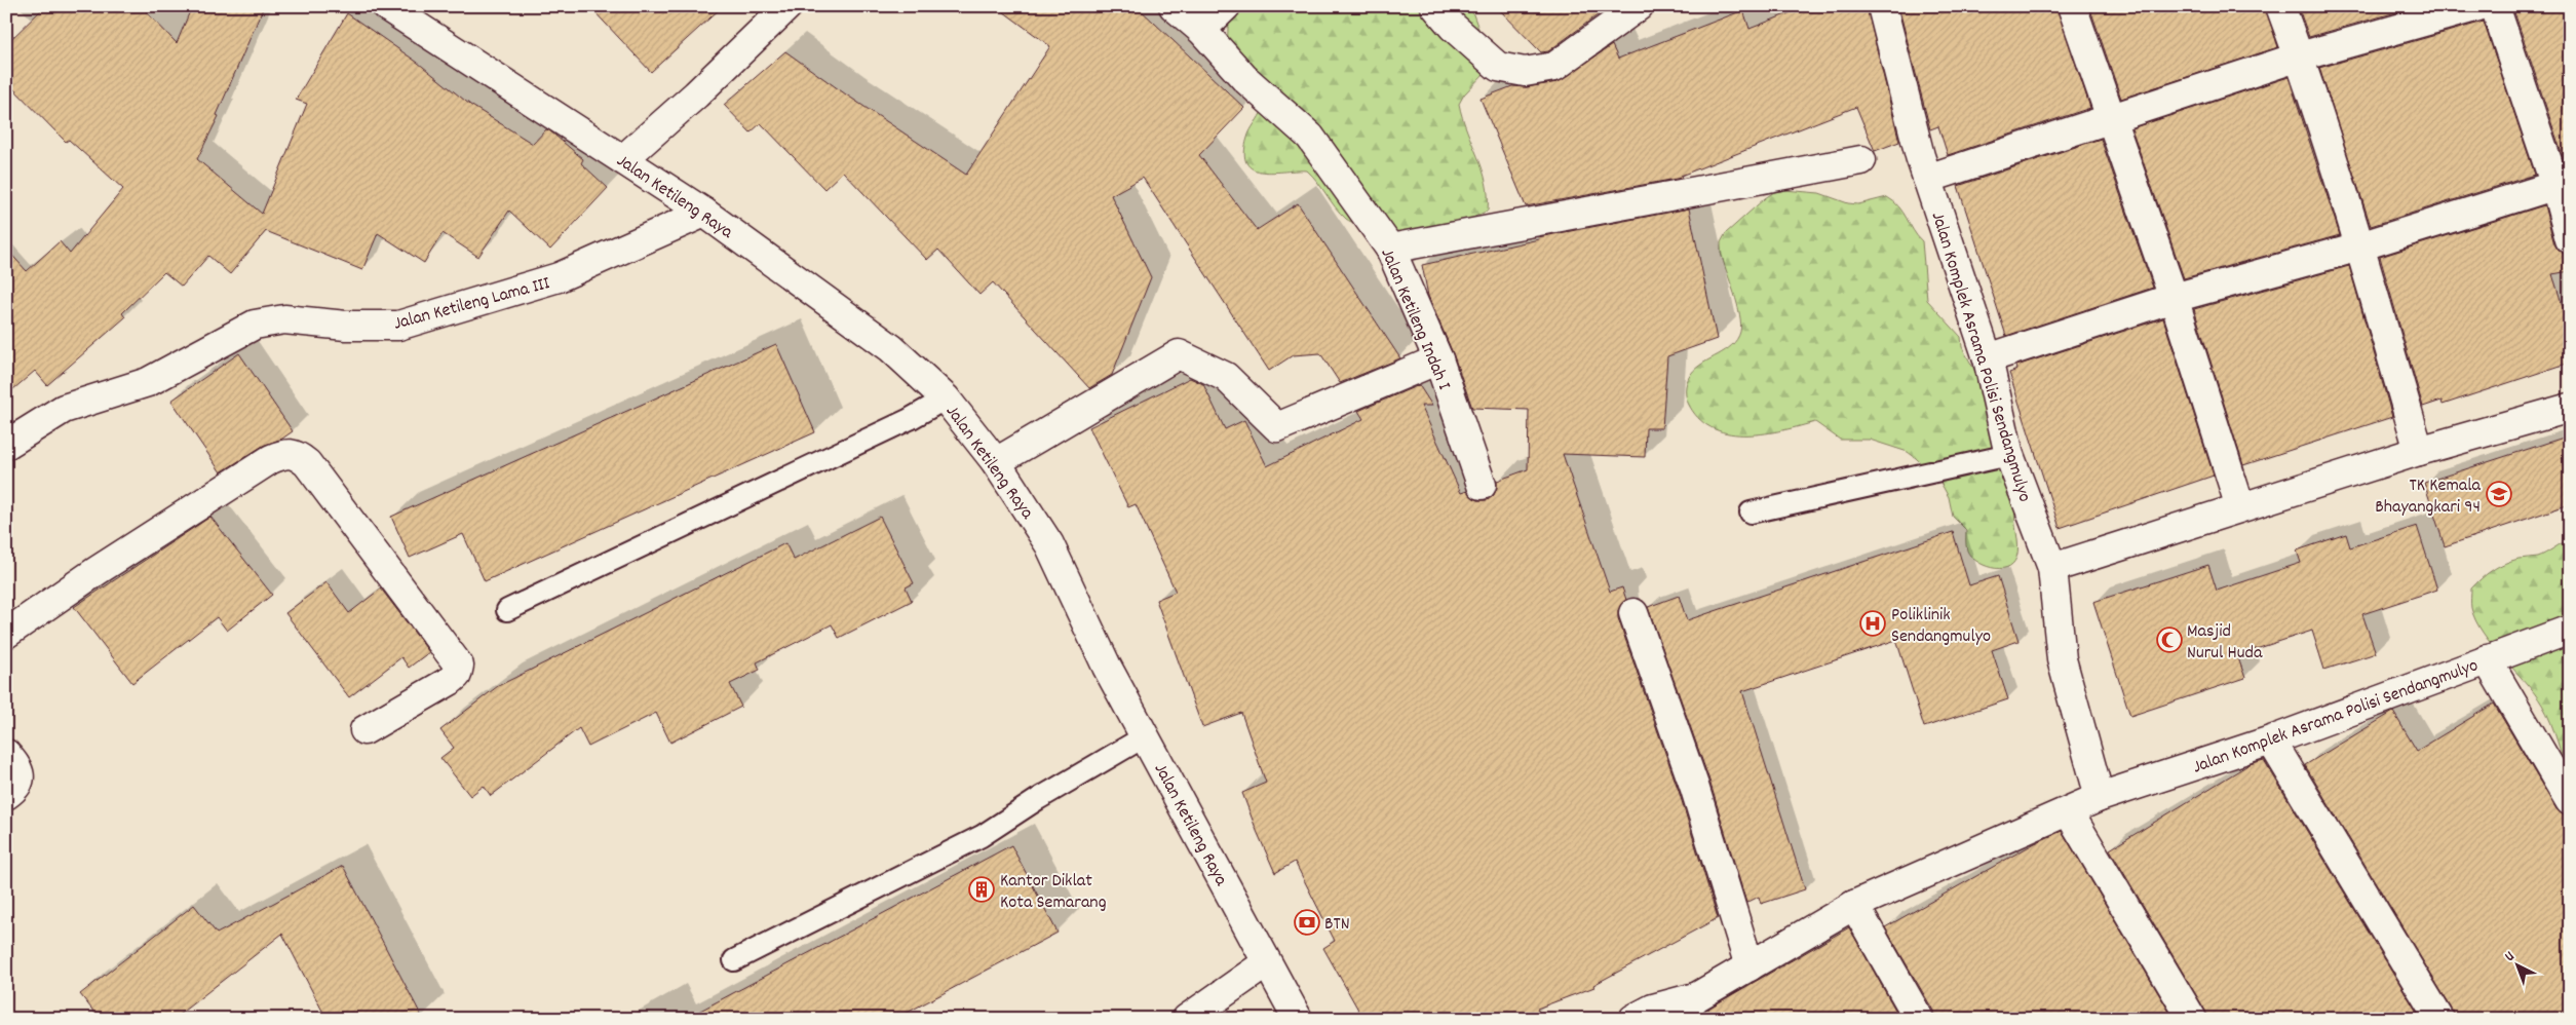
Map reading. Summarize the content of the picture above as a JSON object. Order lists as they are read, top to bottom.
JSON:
{
  "streets": {
    "street": [
      "Jalan Ketileng Raya",
      "Jalan Ketileng Lama III",
      "Jalan Ketileng Indah I",
      "Jalan Komplek Asrama Polisi Sendangmulyo"
    ]
  },
  "crossings": [
    ["Jalan Ketileng Raya", "Jalan Ketileng Lama III"]
  ],
  "places": {
    "school or university": ["TK Kemala Bhayangkari 94"],
    "hospital": ["Poliklinik Sendangmulyo"],
    "mosque": ["Masjid Nurul Huda"],
    "building": ["Kantor Diklat Kota Semarang"],
    "bank": ["BTN"]
  },
  "north": "top left"
}
